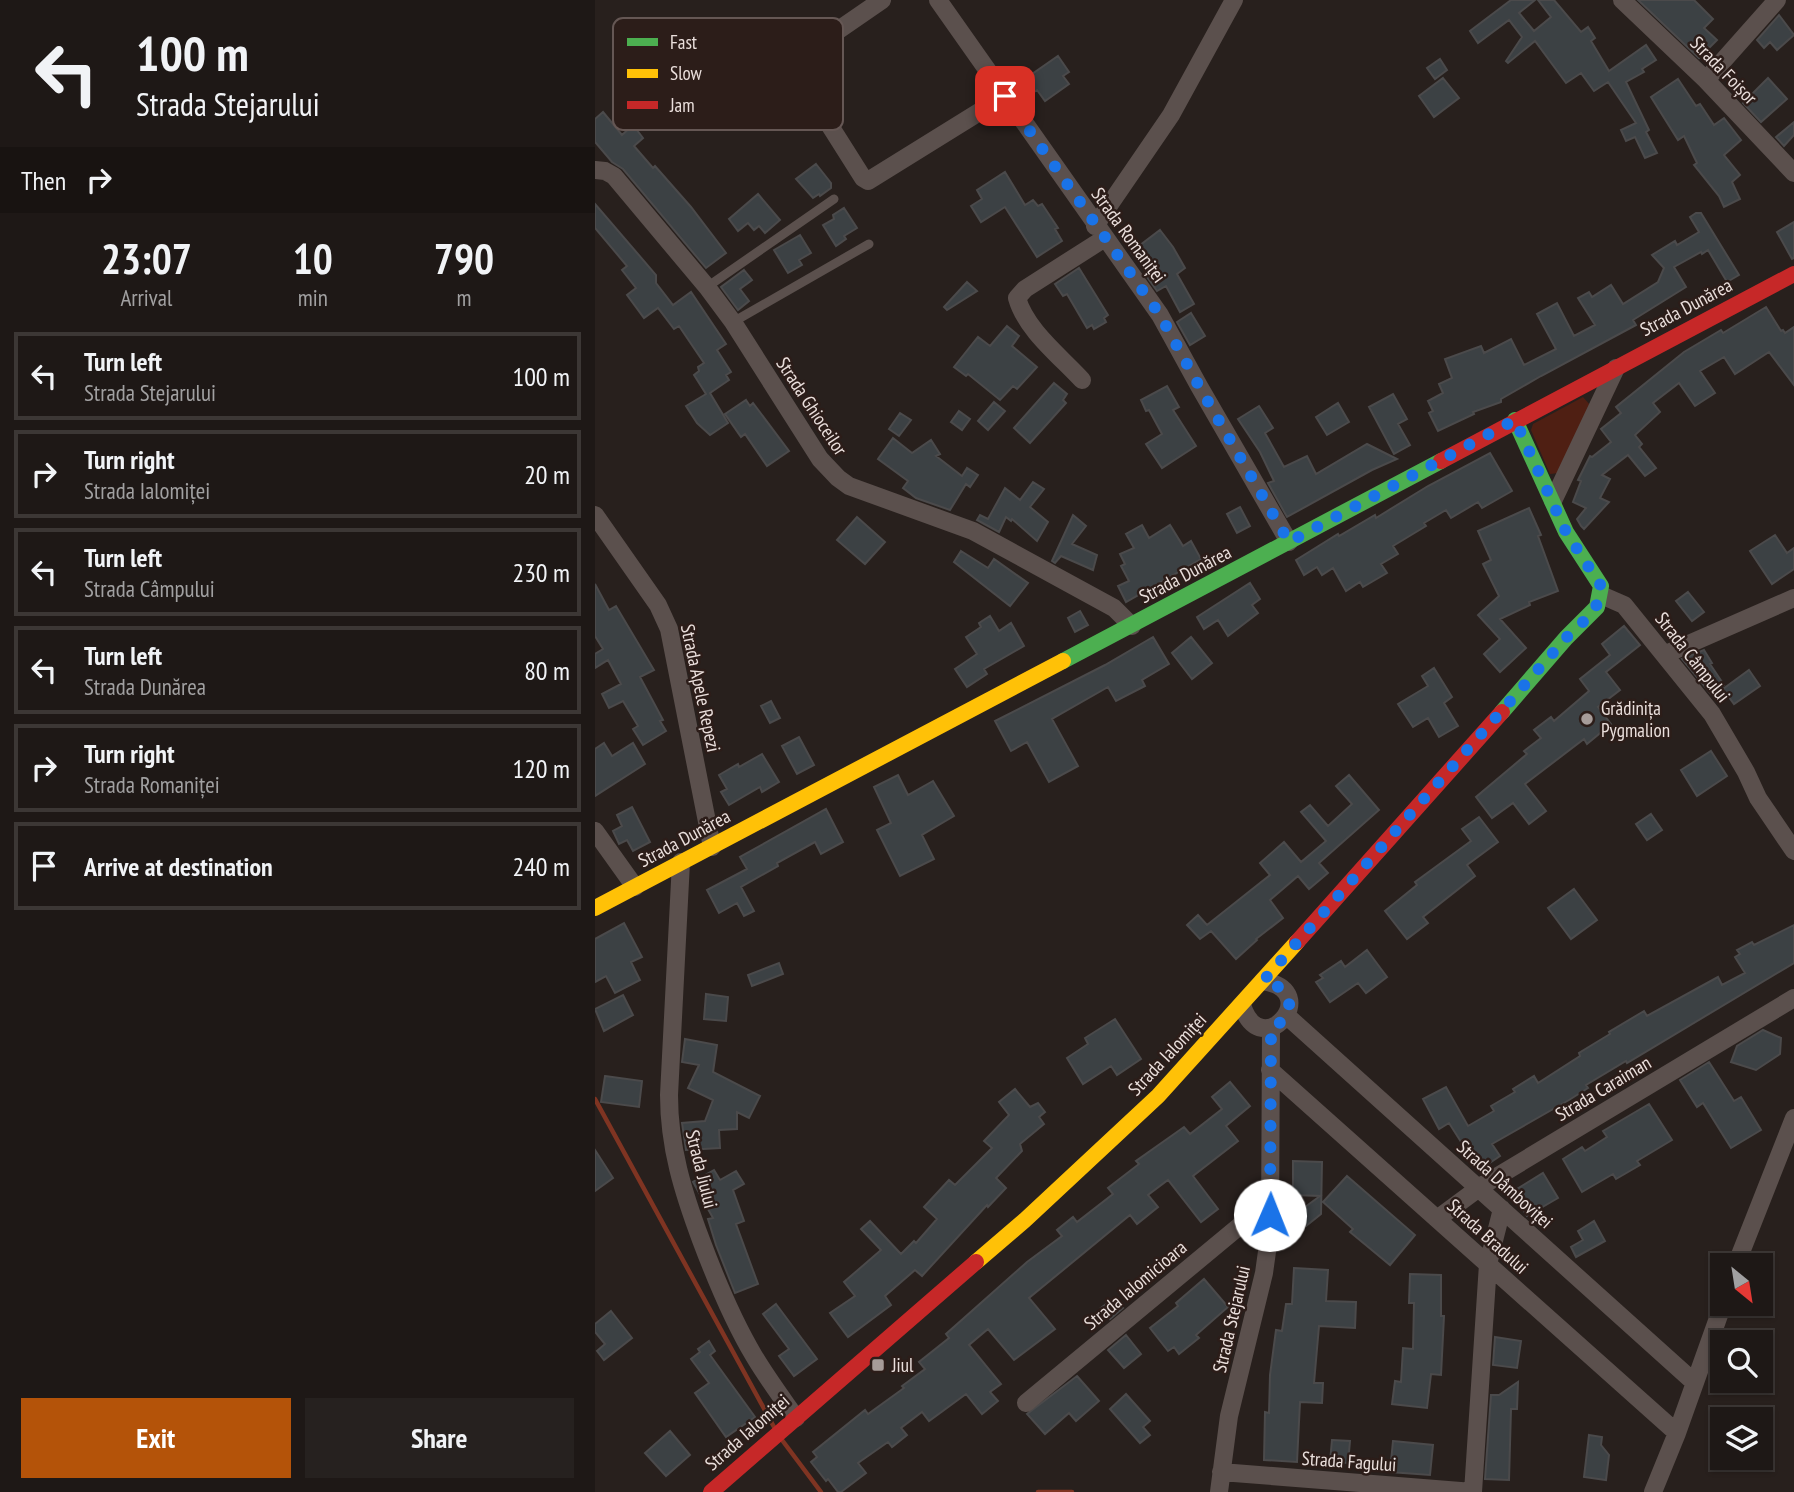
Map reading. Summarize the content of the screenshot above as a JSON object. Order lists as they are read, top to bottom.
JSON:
{
  "streets": {
    "street": [
      "Strada Foișor",
      "Strada Romaniței",
      "Strada Dunărea",
      "Strada Ghioceilor",
      "Strada Câmpului",
      "Strada Apele Repezi",
      "Strada Ialomiței",
      "Strada Caraiman",
      "Strada Jiului",
      "Strada Dâmboviței",
      "Strada Bradului",
      "Strada Ialomicioara",
      "Strada Stejarului",
      "Strada Fagului"
    ]
  },
  "crossings": [
    ["Strada Romaniței", "Strada Dunărea"],
    ["Strada Dunărea", "Strada Ghioceilor"],
    ["Strada Dunărea", "Strada Apele Repezi"],
    ["Strada Dunărea", "Strada Jiului"],
    ["Strada Câmpului", "Strada Ialomiței"],
    ["Strada Ialomiței", "Strada Jiului"],
    ["Strada Ialomiței", "Strada Dâmboviței"],
    ["Strada Ialomiței", "Strada Stejarului"],
    ["Strada Caraiman", "Strada Dâmboviței"],
    ["Strada Caraiman", "Strada Bradului"],
    ["Strada Dâmboviței", "Strada Stejarului"],
    ["Strada Bradului", "Strada Stejarului"],
    ["Strada Ialomicioara", "Strada Stejarului"],
    ["Strada Stejarului", "Strada Fagului"]
  ],
  "places": {
    "other": ["Grădinița Pygmalion"],
    "transit": ["Jiul"]
  },
  "legend": ["Fast", "Slow", "Jam"],
  "north": "bottom right",
  "page": {
    "turn": ["100 m", "Strada Stejarului"],
    "then": "Then",
    "eta": [
      "23:07",
      "Arrival",
      "10",
      "min",
      "790",
      "m"
    ],
    "list": [
      {
        "name": "Turn left",
        "note": "Strada Stejarului",
        "value": "100 m"
      },
      {
        "name": "Turn right",
        "note": "Strada Ialomiței",
        "value": "20 m"
      },
      {
        "name": "Turn left",
        "note": "Strada Câmpului",
        "value": "230 m"
      },
      {
        "name": "Turn left",
        "note": "Strada Dunărea",
        "value": "80 m"
      },
      {
        "name": "Turn right",
        "note": "Strada Romaniței",
        "value": "120 m"
      },
      {
        "name": "Arrive at destination",
        "value": "240 m"
      }
    ],
    "buttons": ["Exit", "Share"]
  }
}
